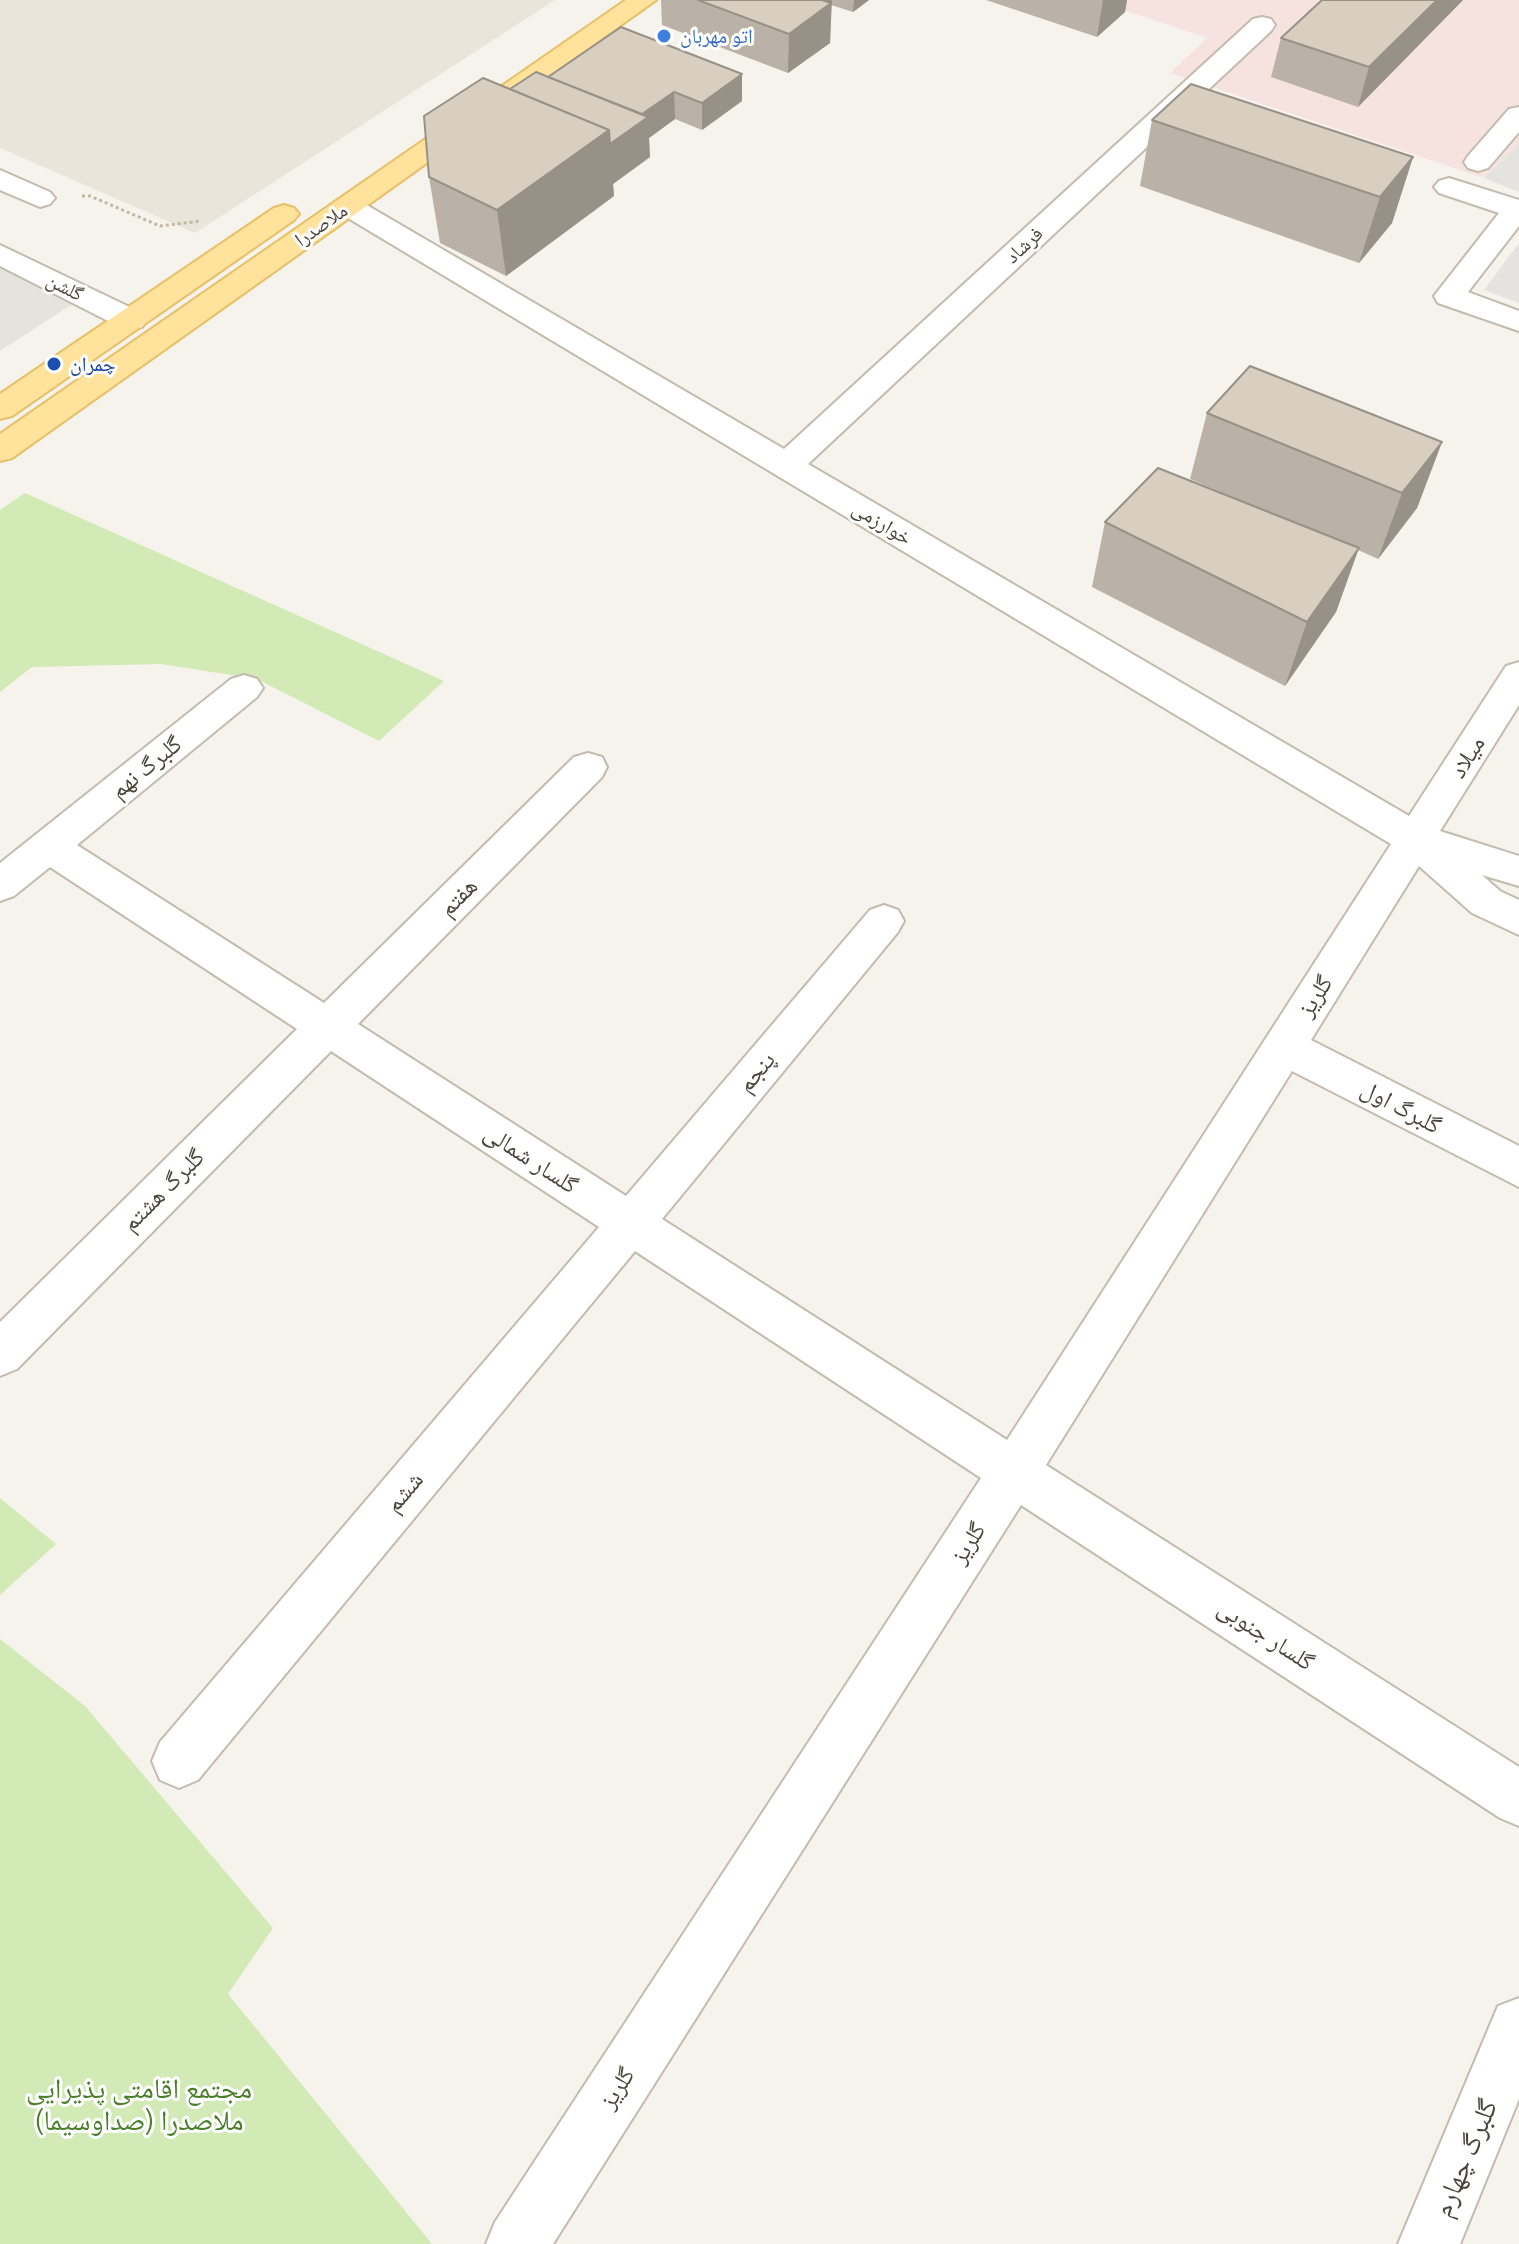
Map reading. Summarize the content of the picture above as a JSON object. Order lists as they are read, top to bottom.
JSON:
{
  "streets": {
    "main road": ["ملاصدرا"],
    "street": [
      "فرشاد",
      "گلشن",
      "خوارزمی",
      "میلاد",
      "گلبرگ نهم",
      "هفتم",
      "گلریز",
      "پنجم",
      "گلبرگ اول",
      "گلسار شمالی",
      "گلبرگ هشتم",
      "ششم",
      "گلسار جنوبی",
      "گلبرگ چهارم"
    ]
  },
  "crossings": [
    ["ملاصدرا", "گلشن"],
    ["ملاصدرا", "خوارزمی"],
    ["فرشاد", "خوارزمی"],
    ["خوارزمی", "میلاد"],
    ["خوارزمی", "گلریز"],
    ["میلاد", "گلریز"],
    ["گلبرگ نهم", "گلسار شمالی"],
    ["هفتم", "گلسار شمالی"],
    ["هفتم", "گلبرگ هشتم"],
    ["گلریز", "گلبرگ اول"],
    ["گلریز", "گلسار شمالی"],
    ["گلریز", "گلسار جنوبی"],
    ["پنجم", "گلسار شمالی"],
    ["پنجم", "ششم"],
    ["گلسار شمالی", "گلبرگ هشتم"],
    ["گلسار شمالی", "ششم"],
    ["گلسار شمالی", "گلسار جنوبی"]
  ],
  "parks": ["مجتمع اقامتی پذیرایی ملاصدرا (صداوسیما)"],
  "places": ["اتو مهربان", "چمران"]
}
